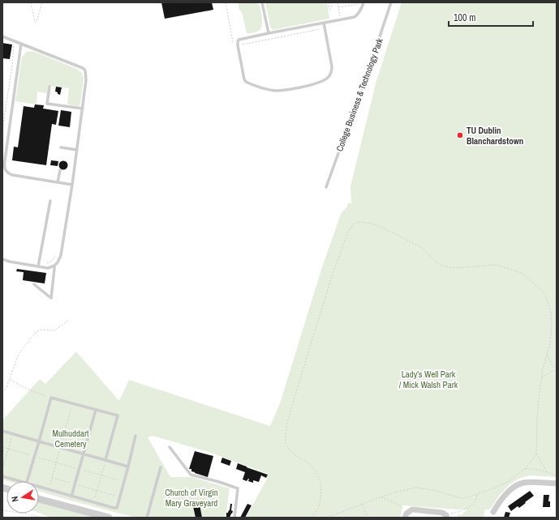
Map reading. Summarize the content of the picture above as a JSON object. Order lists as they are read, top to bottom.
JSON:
{
  "streets": {
    "lane": ["College Business & Technology Park"]
  },
  "parks": ["Lady's Well Park / Mick Walsh Park", "Mulhuddart Cemetery", "Church of Virgin Mary Graveyard"],
  "places": ["TU Dublin Blanchardstown"],
  "scale_bar": "100 m",
  "north": "left"
}
